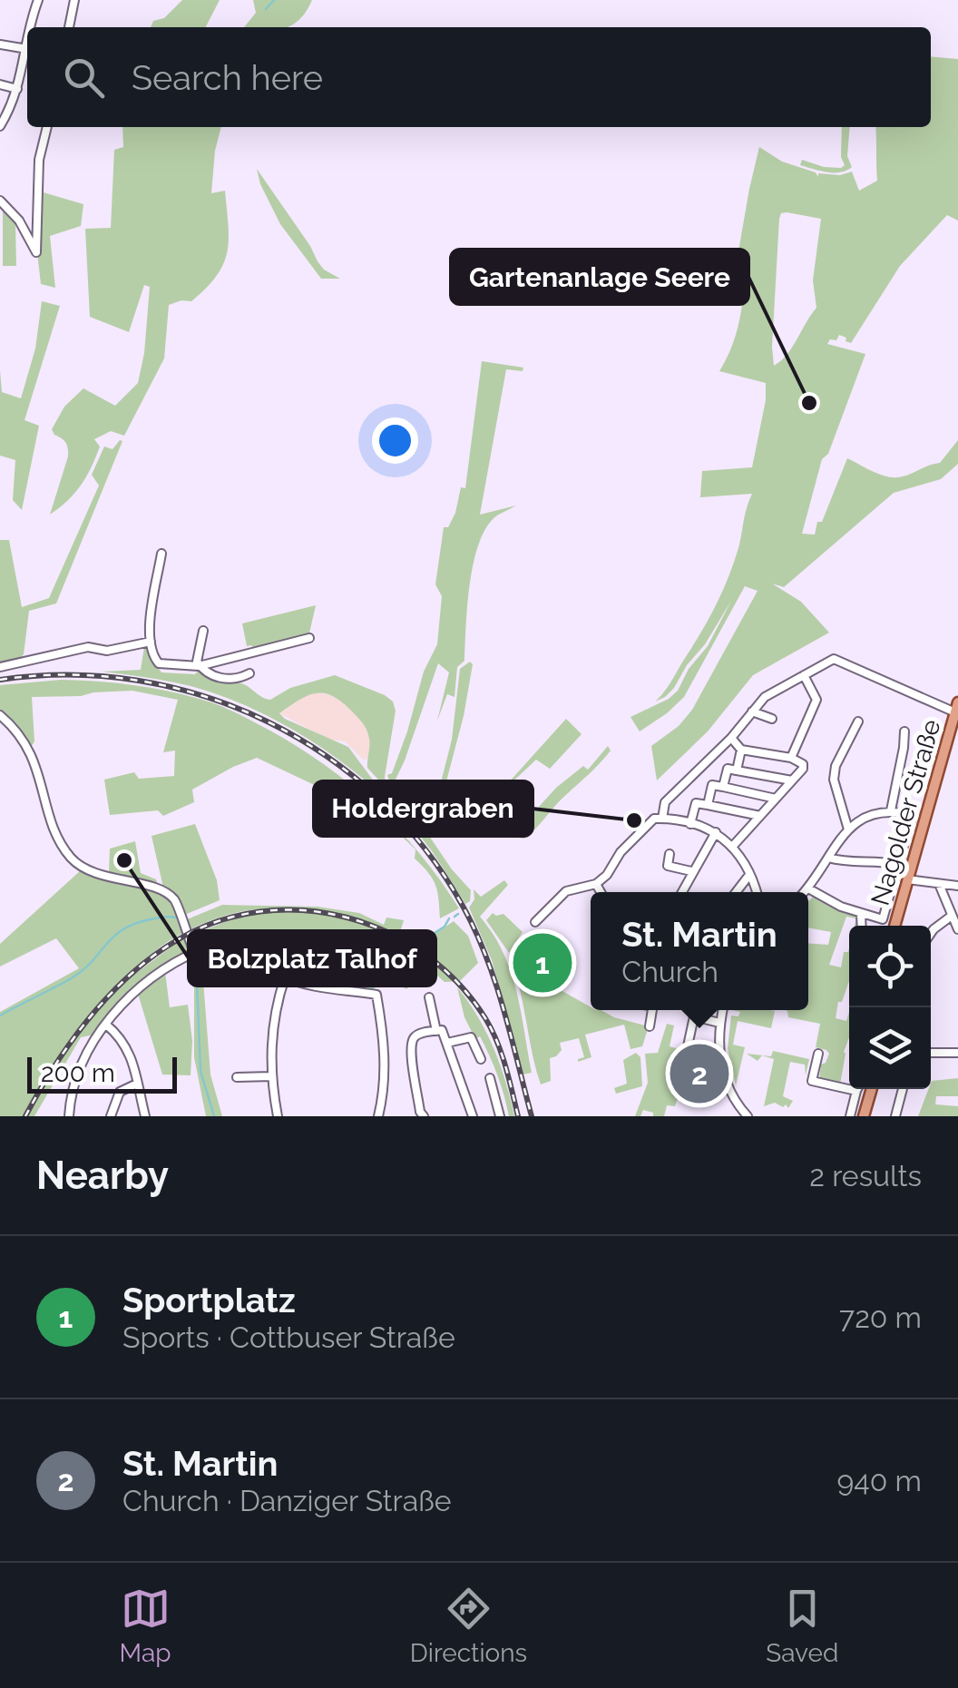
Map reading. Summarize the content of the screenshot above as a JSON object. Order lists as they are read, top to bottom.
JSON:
{
  "streets": {
    "main road": ["Nagolder Straße"]
  },
  "places": ["Gartenanlage Seere", "Holdergraben", "Bolzplatz Talhof"],
  "scale_bar": "200 m",
  "page": {
    "search": "Search here",
    "popup": ["St. Martin", "Church"],
    "pins": ["1", "2"],
    "scale": "200 m",
    "heading": ["Nearby", "2 results"],
    "list": [
      {
        "mark": "1",
        "name": "Sportplatz",
        "note": "Sports · Cottbuser Straße",
        "value": "720 m"
      },
      {
        "mark": "2",
        "name": "St. Martin",
        "note": "Church · Danziger Straße",
        "value": "940 m"
      }
    ],
    "nav": ["Map", "Directions", "Saved"]
  }
}
